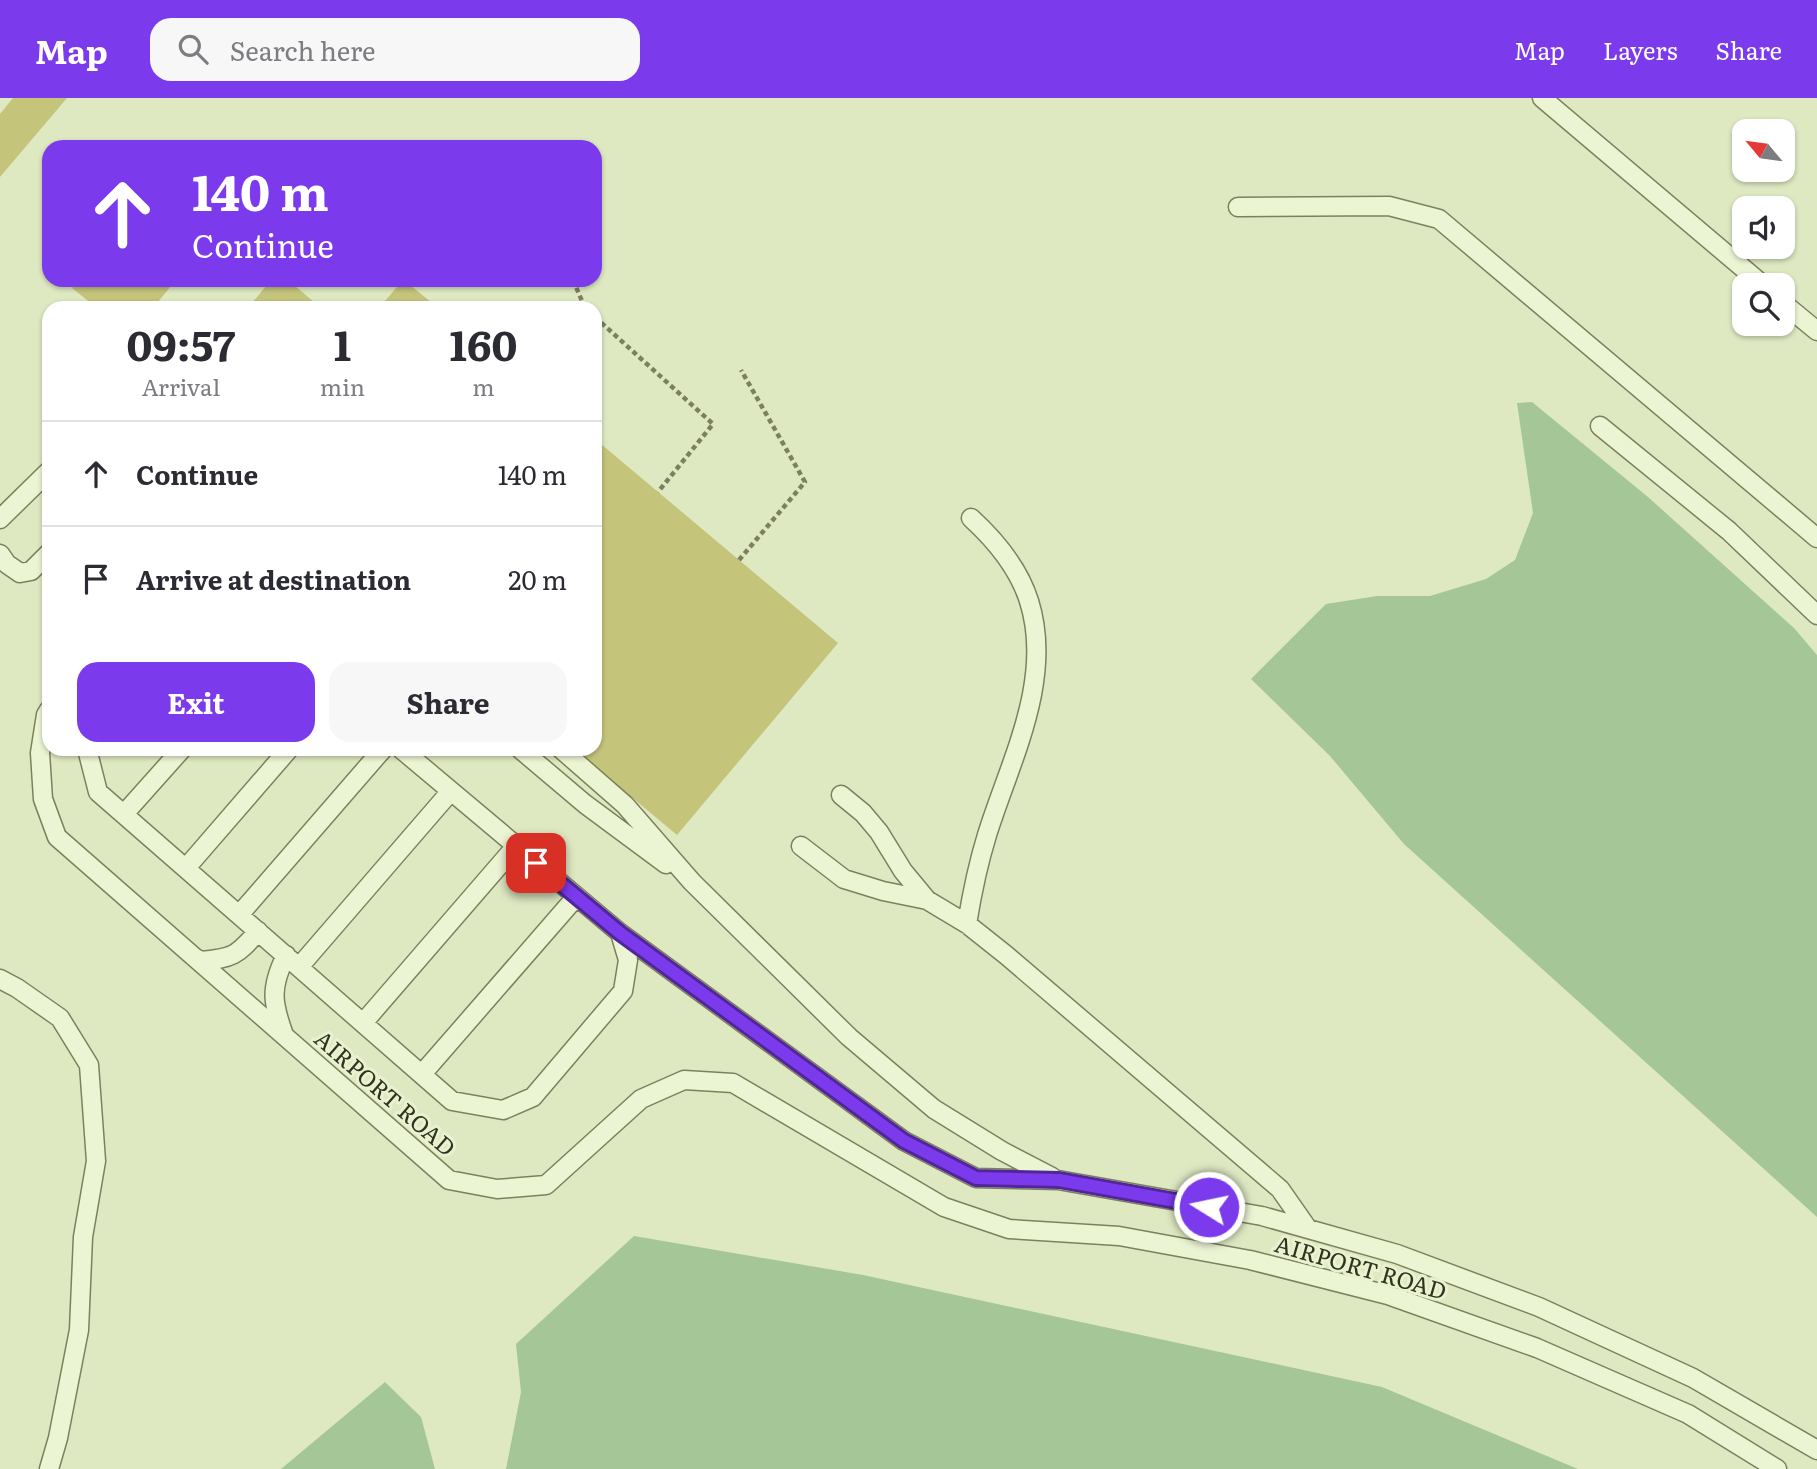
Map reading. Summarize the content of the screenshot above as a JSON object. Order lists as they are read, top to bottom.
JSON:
{
  "streets": {
    "lane": ["AIRPORT ROAD"]
  },
  "north": "top left",
  "page": {
    "header": "Map",
    "search": "Search here",
    "nav": ["Map", "Layers", "Share"],
    "turn": ["140 m", "Continue"],
    "eta": [
      "09:57",
      "Arrival",
      "1",
      "min",
      "160",
      "m"
    ],
    "list": [
      {
        "name": "Continue",
        "value": "140 m"
      },
      {
        "name": "Arrive at destination",
        "value": "20 m"
      }
    ],
    "buttons": ["Exit", "Share"]
  }
}
